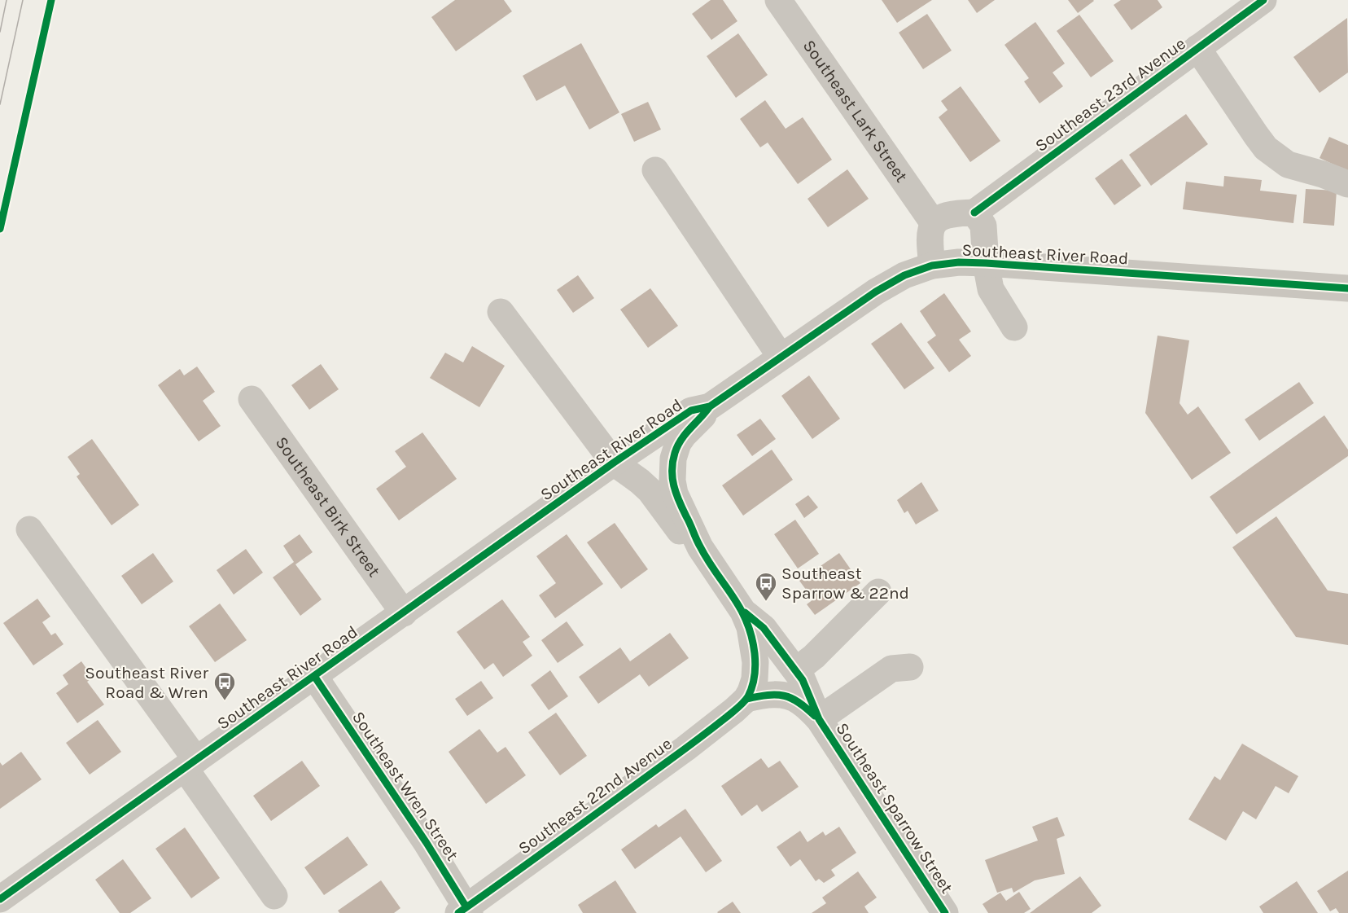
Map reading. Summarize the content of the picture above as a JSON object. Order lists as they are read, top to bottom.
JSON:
{
  "streets": {
    "street": [
      "Southeast 23rd Avenue",
      "Southeast Lark Street",
      "Southeast River Road",
      "Southeast Birk Street",
      "Southeast Wren Street",
      "Southeast 22nd Avenue",
      "Southeast Sparrow Street"
    ]
  },
  "crossings": [
    ["Southeast River Road", "Southeast Birk Street"],
    ["Southeast River Road", "Southeast Wren Street"],
    ["Southeast River Road", "Southeast Sparrow Street"],
    ["Southeast Wren Street", "Southeast 22nd Avenue"],
    ["Southeast 22nd Avenue", "Southeast Sparrow Street"]
  ],
  "places": {
    "bus stop": ["Southeast Sparrow & 22nd", "Southeast River Road & Wren"]
  }
}
